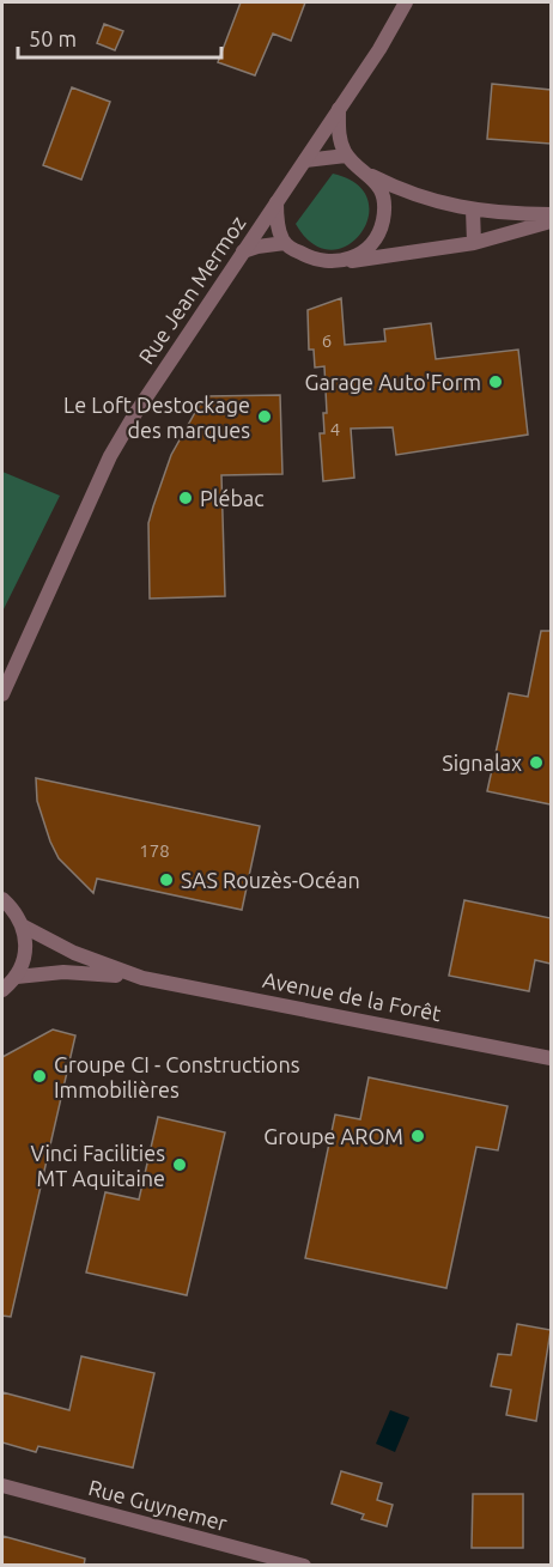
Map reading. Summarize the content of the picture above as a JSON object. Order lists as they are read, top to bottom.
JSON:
{
  "streets": {
    "street": ["Rue Jean Mermoz", "Avenue de la Forêt", "Rue Guynemer"]
  },
  "places": [
    "Garage Auto'Form",
    "Le Loft Destockage des marques",
    "Plébac",
    "Signalax",
    "SAS Rouzès-Océan",
    "Groupe CI - Constructions Immobilières",
    "Groupe AROM",
    "Vinci Facilities MT Aquitaine"
  ],
  "house_numbers": ["6", "4", "178"],
  "scale_bar": "50 m"
}
